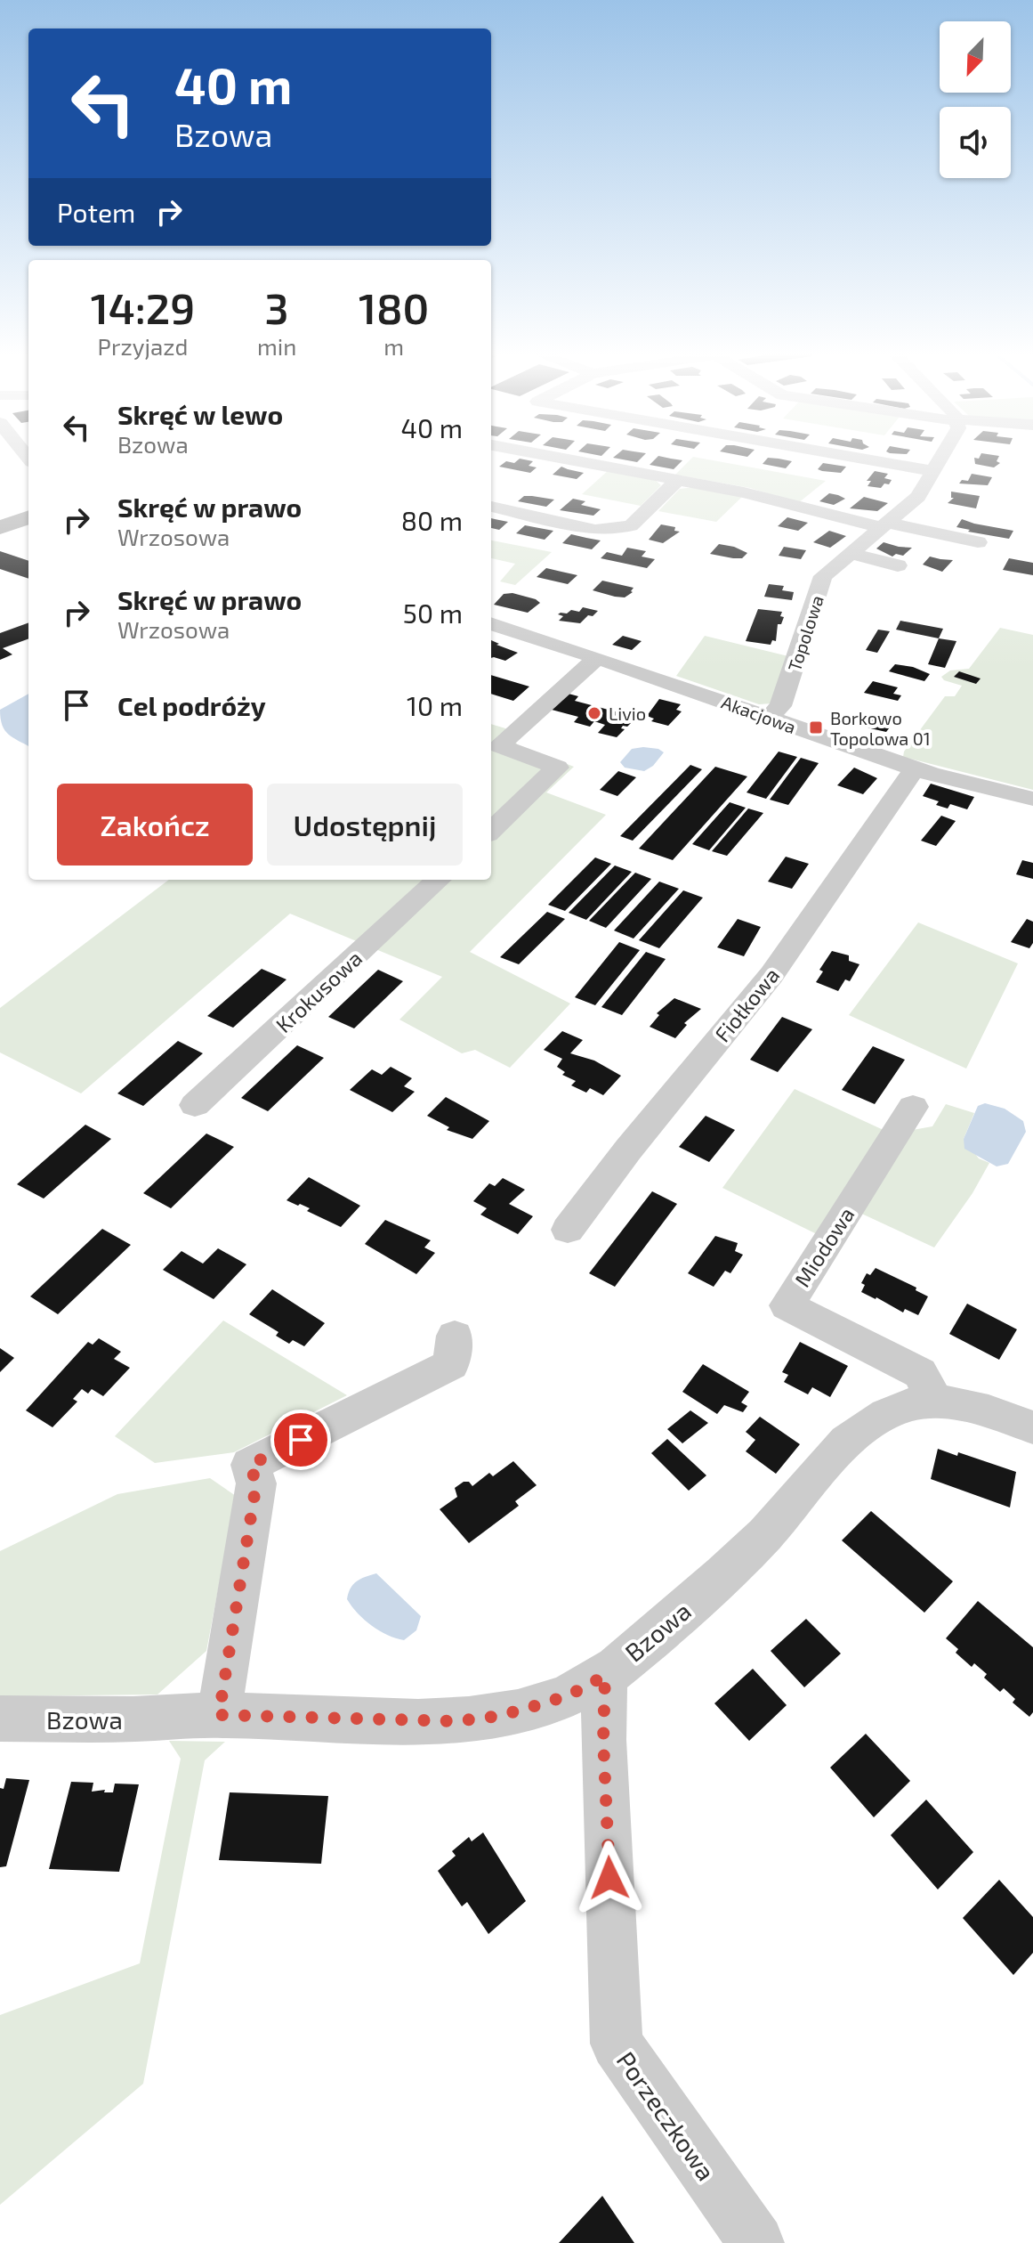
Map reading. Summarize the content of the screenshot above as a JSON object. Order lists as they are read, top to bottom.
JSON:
{
  "streets": {
    "street": [
      "Topolowa",
      "Akacjowa",
      "Krokusowa",
      "Fiołkowa",
      "Miodowa",
      "Bzowa",
      "Porzeczkowa"
    ]
  },
  "crossings": [
    ["Topolowa", "Akacjowa"],
    ["Akacjowa", "Fiołkowa"],
    ["Miodowa", "Bzowa"],
    ["Bzowa", "Porzeczkowa"]
  ],
  "places": {
    "other": ["Livio"],
    "transit": ["Borkowo Topolowa 01"]
  },
  "north": "bottom left",
  "page": {
    "turn": ["40 m", "Bzowa"],
    "then": "Potem",
    "eta": [
      "14:29",
      "Przyjazd",
      "3",
      "min",
      "180",
      "m"
    ],
    "list": [
      {
        "name": "Skręć w lewo",
        "note": "Bzowa",
        "value": "40 m"
      },
      {
        "name": "Skręć w prawo",
        "note": "Wrzosowa",
        "value": "80 m"
      },
      {
        "name": "Skręć w prawo",
        "note": "Wrzosowa",
        "value": "50 m"
      },
      {
        "name": "Cel podróży",
        "value": "10 m"
      }
    ],
    "buttons": ["Zakończ", "Udostępnij"]
  }
}
